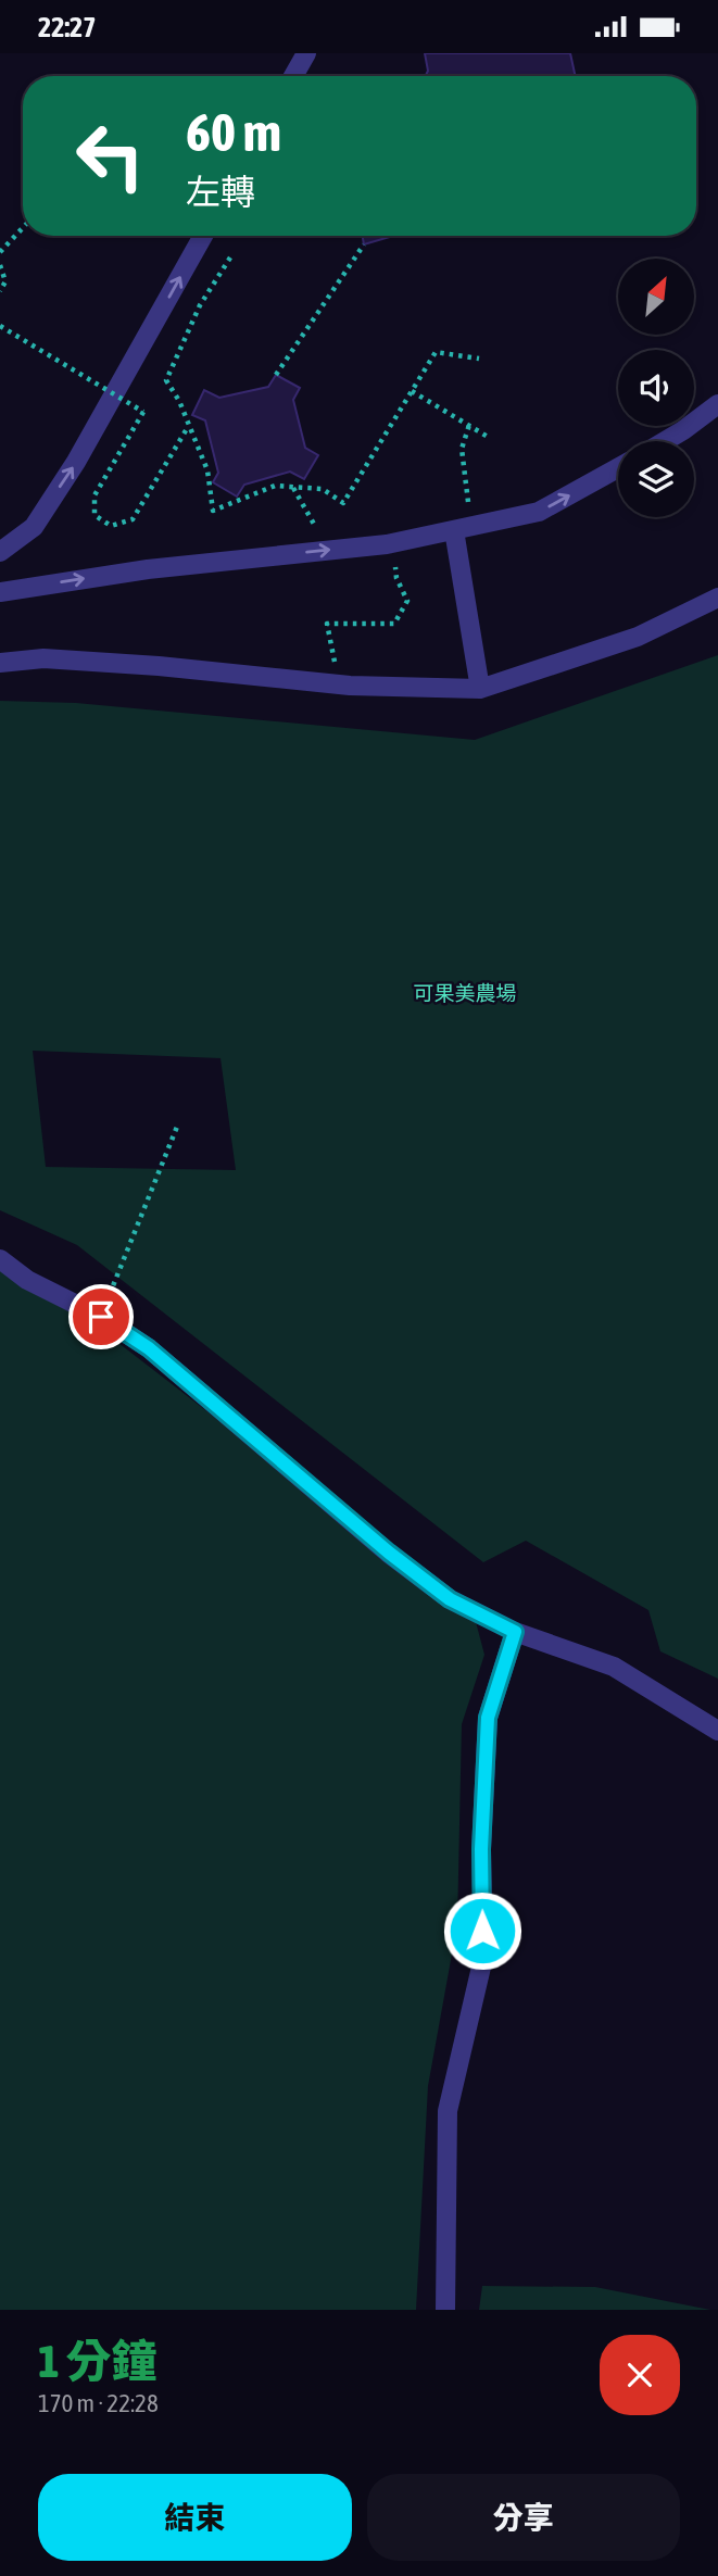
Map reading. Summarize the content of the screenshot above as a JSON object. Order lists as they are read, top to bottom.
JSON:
{
  "parks": ["可果美農場"],
  "north": "top right",
  "page": {
    "status": "22:27",
    "turn": ["60 m", "左轉"],
    "heading": ["1 分鐘", "170 m · 22:28"],
    "buttons": ["結束", "分享"]
  }
}
